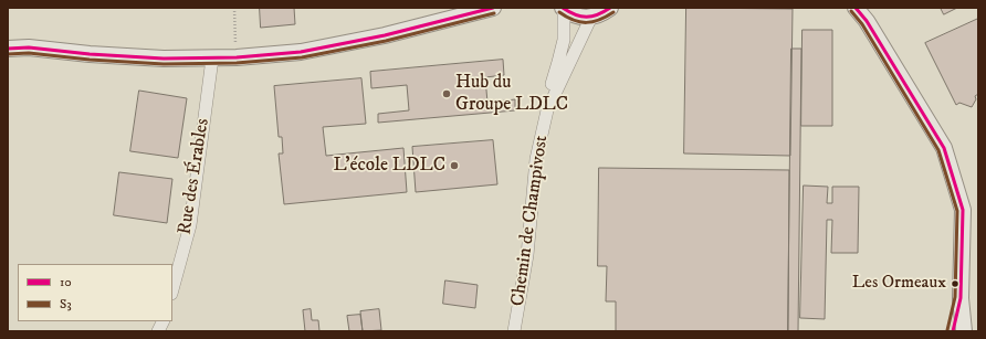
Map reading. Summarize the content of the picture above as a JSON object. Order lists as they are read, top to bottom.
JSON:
{
  "streets": {
    "street": ["Rue des Érables", "Chemin de Champivost"]
  },
  "places": ["Hub du Groupe LDLC", "L'école LDLC", "Les Ormeaux"],
  "lines": ["transit line 10", "transit line S3"],
  "legend": ["10", "S3"]
}
